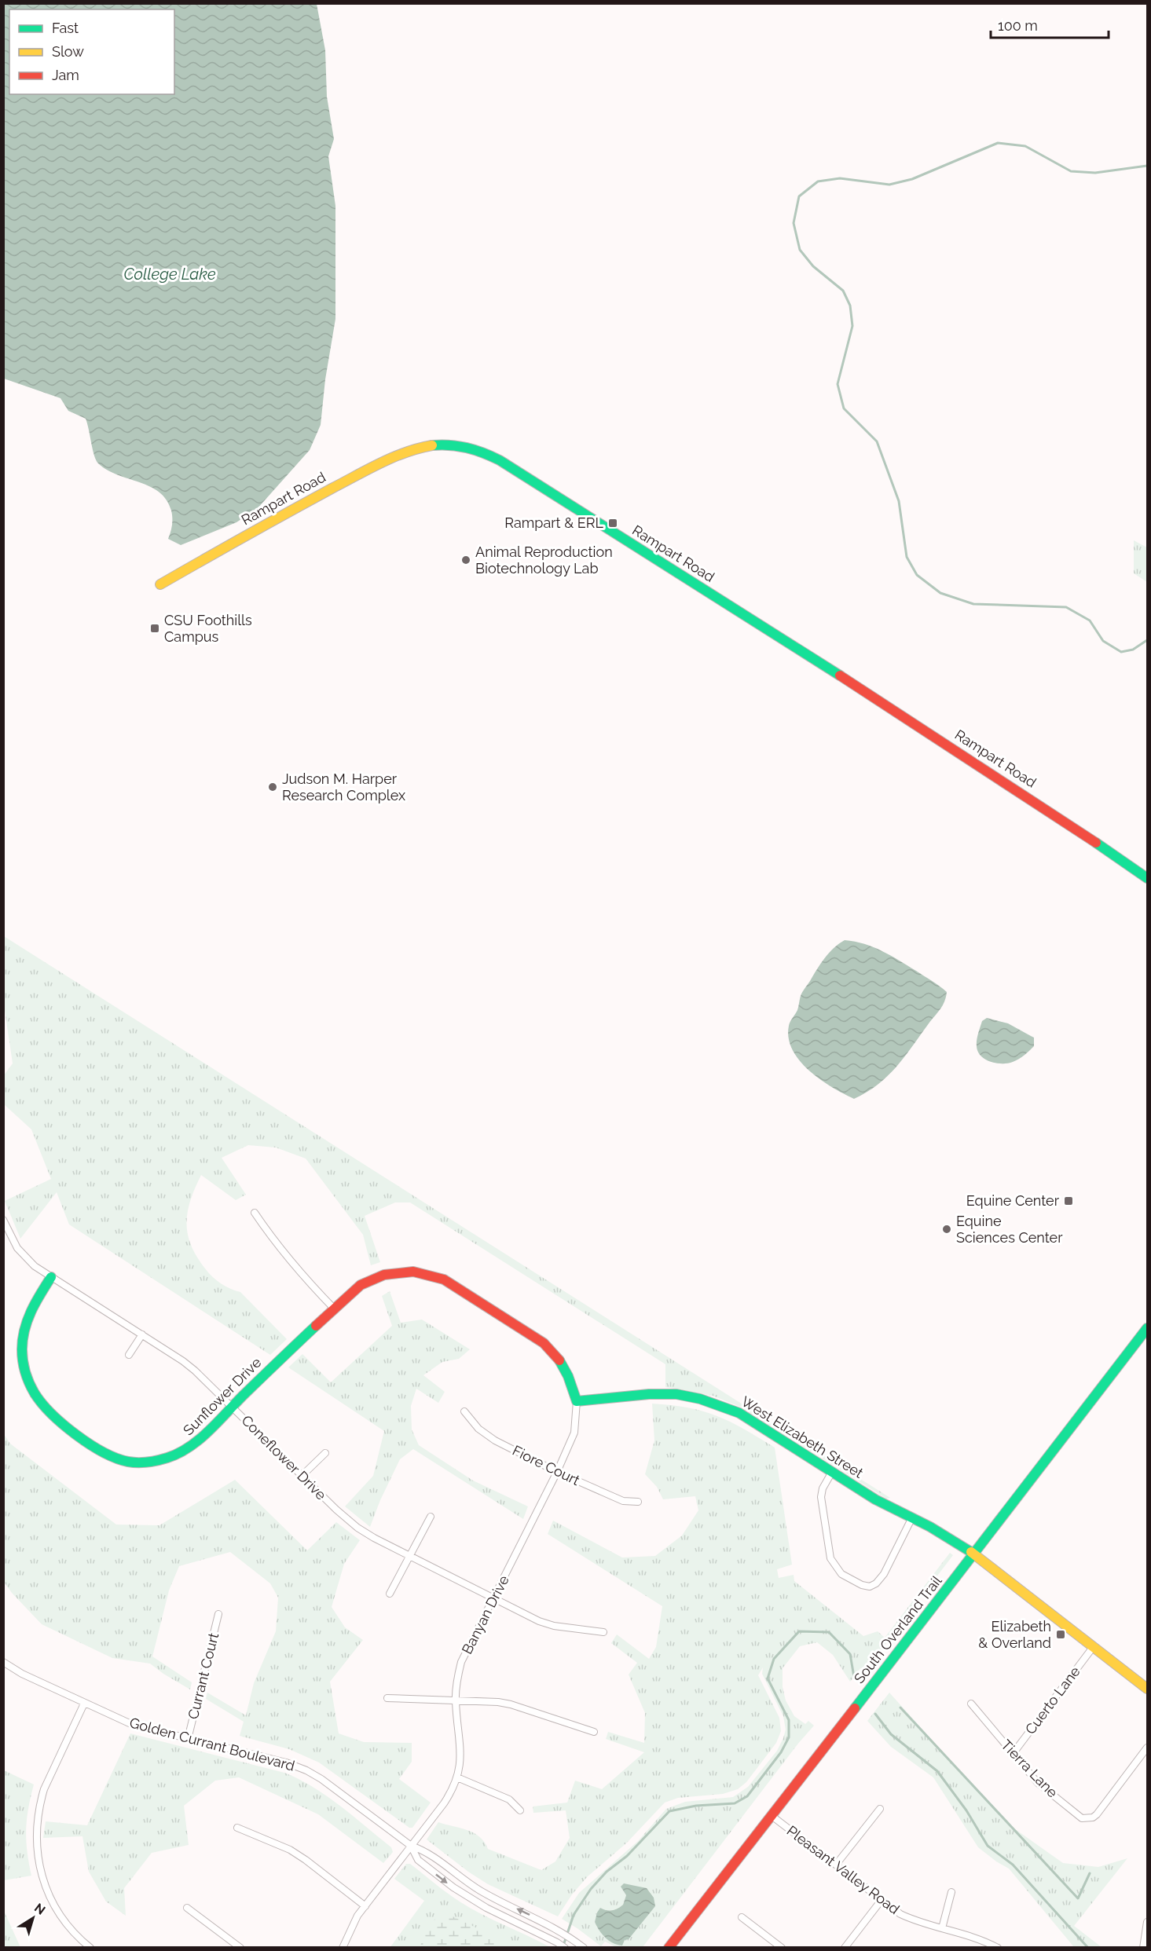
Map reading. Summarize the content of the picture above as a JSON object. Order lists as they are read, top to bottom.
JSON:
{
  "streets": {
    "street": [
      "Rampart Road",
      "Sunflower Drive",
      "West Elizabeth Street",
      "Coneflower Drive",
      "Fiore Court",
      "Banyan Drive",
      "South Overland Trail",
      "Currant Court",
      "Cuerto Lane",
      "Golden Currant Boulevard",
      "Tierra Lane",
      "Pleasant Valley Road"
    ]
  },
  "crossings": [
    ["Sunflower Drive", "Coneflower Drive"],
    ["West Elizabeth Street", "Banyan Drive"],
    ["West Elizabeth Street", "South Overland Trail"],
    ["West Elizabeth Street", "Cuerto Lane"],
    ["Coneflower Drive", "Banyan Drive"],
    ["Fiore Court", "Banyan Drive"],
    ["Banyan Drive", "Golden Currant Boulevard"],
    ["South Overland Trail", "Pleasant Valley Road"],
    ["Currant Court", "Golden Currant Boulevard"],
    ["Cuerto Lane", "Tierra Lane"]
  ],
  "water": ["College Lake"],
  "places": {
    "transit": [
      "Rampart & ERL",
      "CSU Foothills Campus",
      "Equine Center",
      "Elizabeth & Overland"
    ],
    "other": ["Animal Reproduction Biotechnology Lab", "Judson M. Harper Research Complex", "Equine Sciences Center"]
  },
  "legend": ["Fast", "Slow", "Jam"],
  "scale_bar": "100 m",
  "north": "top right"
}
